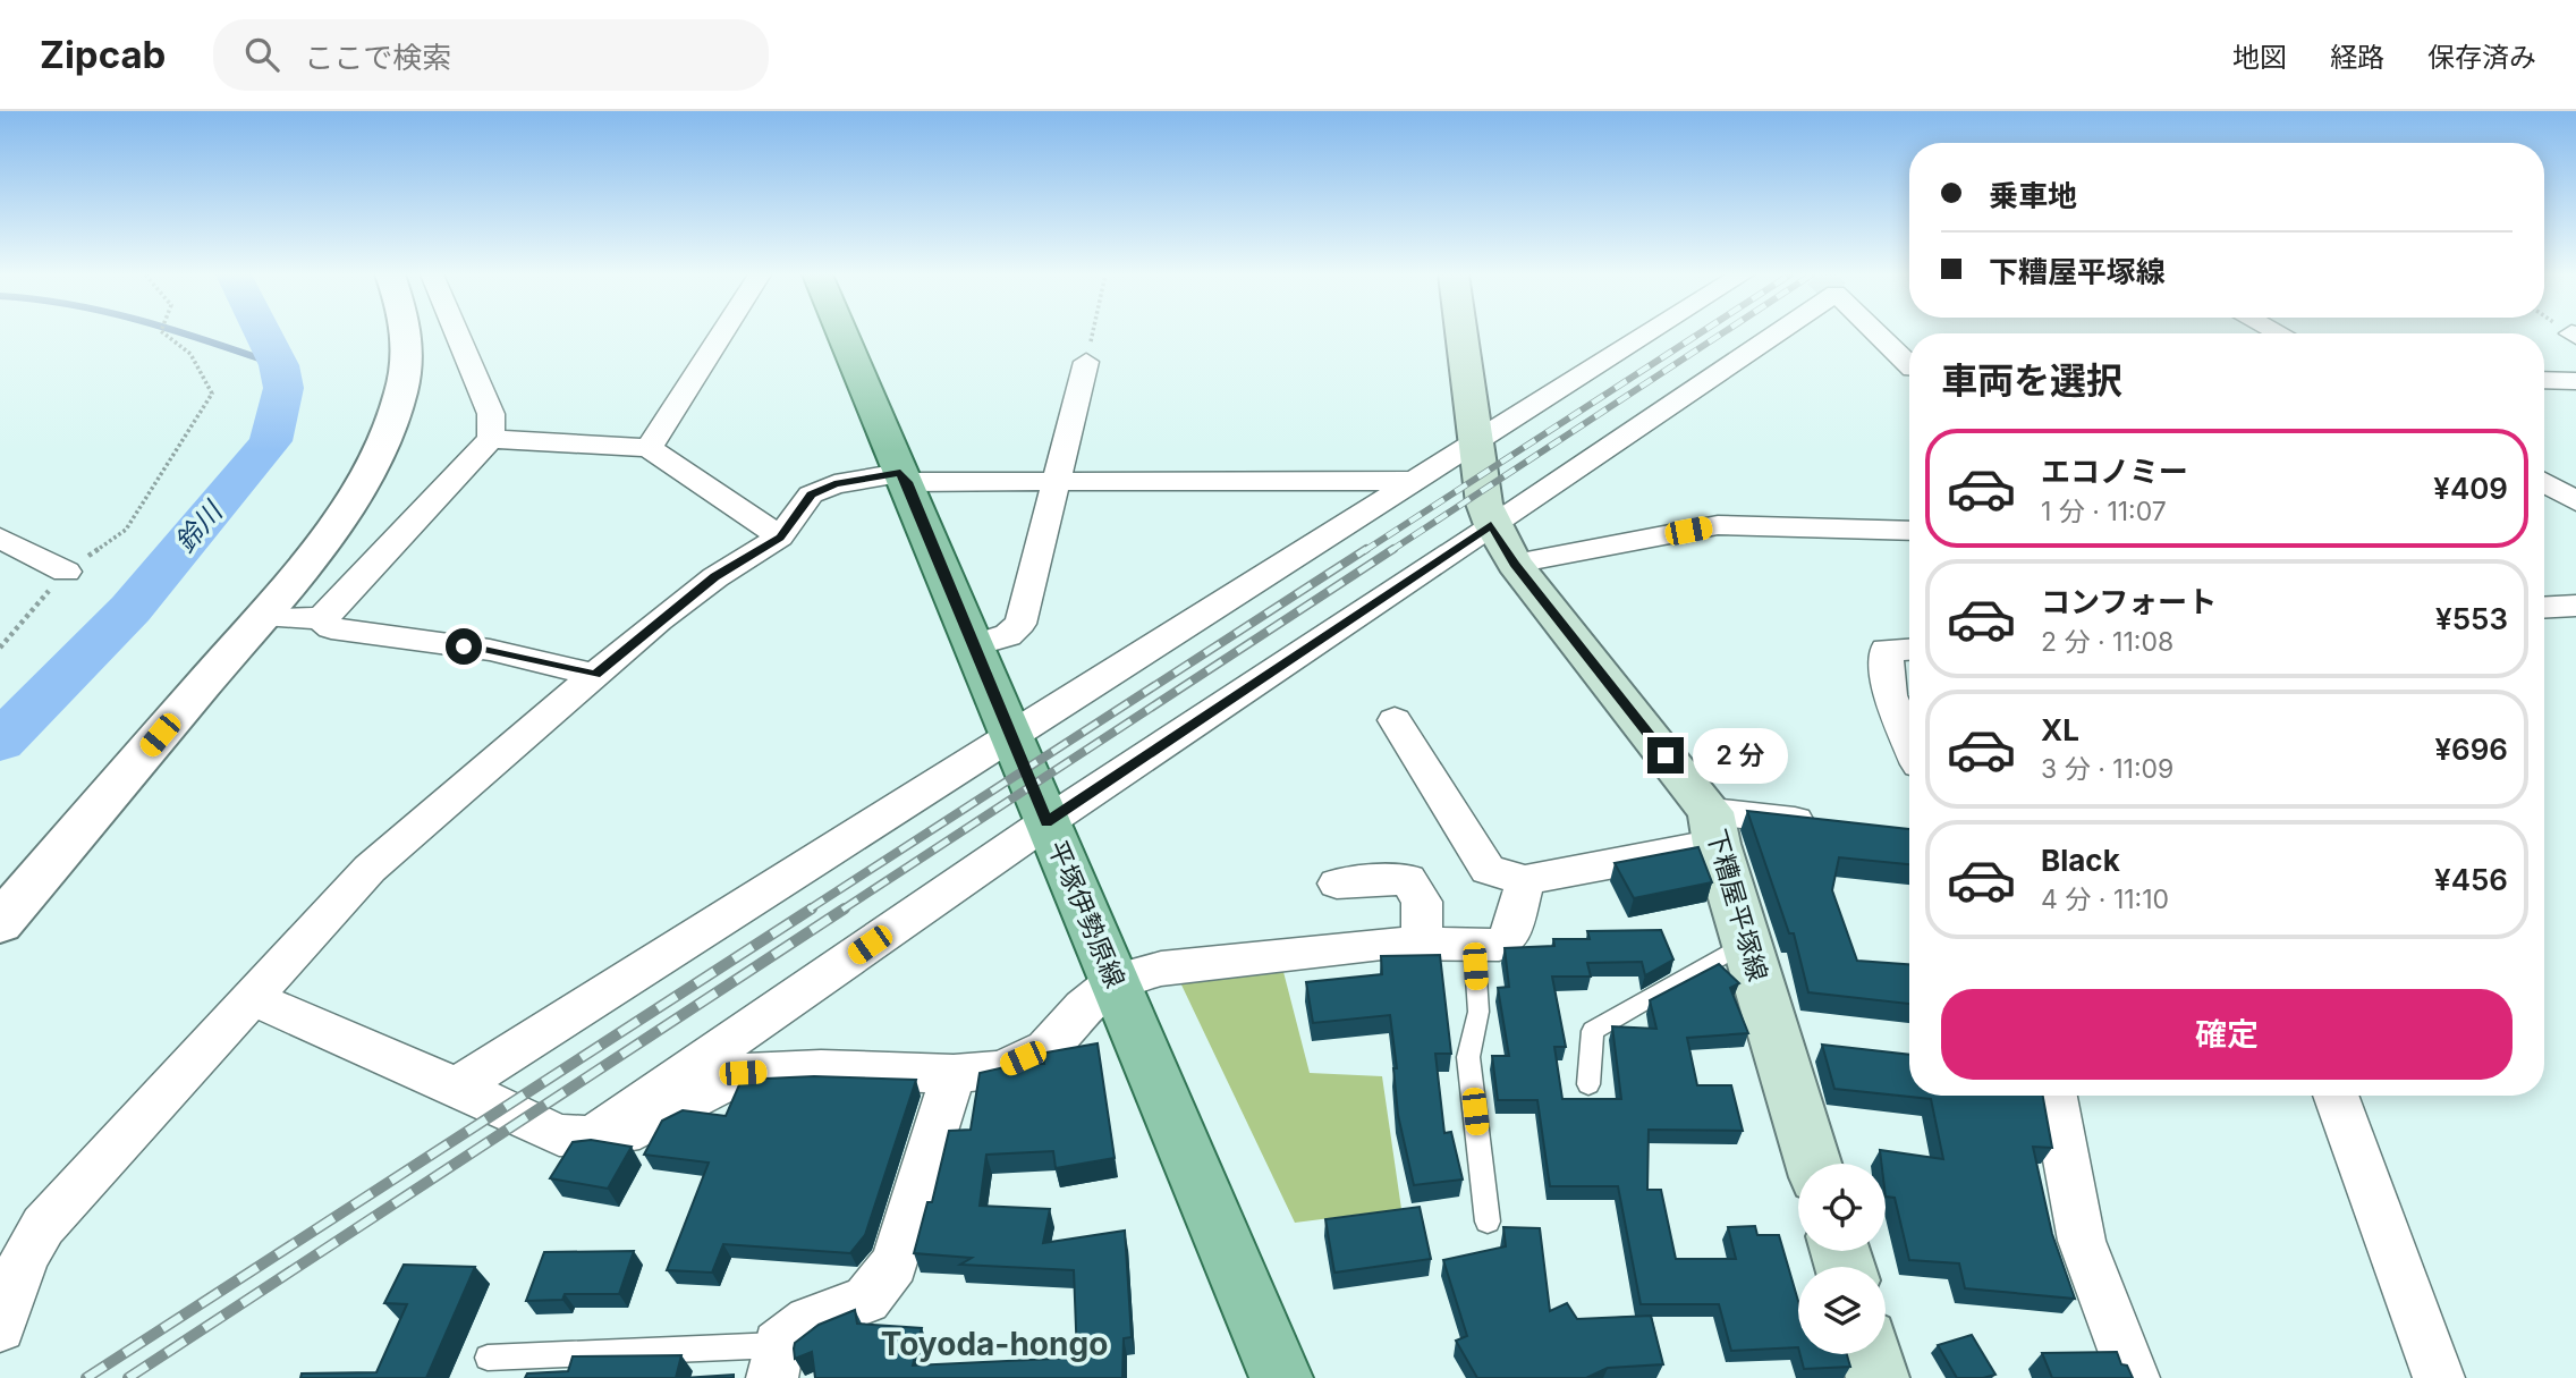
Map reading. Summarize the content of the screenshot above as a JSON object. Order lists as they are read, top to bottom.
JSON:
{
  "streets": {
    "main road": ["下糟屋平塚線", "平塚伊勢原線"]
  },
  "districts": ["Toyoda-hongo"],
  "water": ["鈴川"],
  "page": {
    "header": "Zipcab",
    "search": "ここで検索",
    "nav": ["地図", "経路", "保存済み"],
    "banner": ["乗車地", "下糟屋平塚線"],
    "heading": "車両を選択",
    "list": [
      {
        "name": "エコノミー",
        "note": "1 分 · 11:07",
        "value": "¥409"
      },
      {
        "name": "コンフォート",
        "note": "2 分 · 11:08",
        "value": "¥553"
      },
      {
        "name": "XL",
        "note": "3 分 · 11:09",
        "value": "¥696"
      },
      {
        "name": "Black",
        "note": "4 分 · 11:10",
        "value": "¥456"
      }
    ],
    "bubble": "2 分",
    "buttons": "確定"
  }
}
